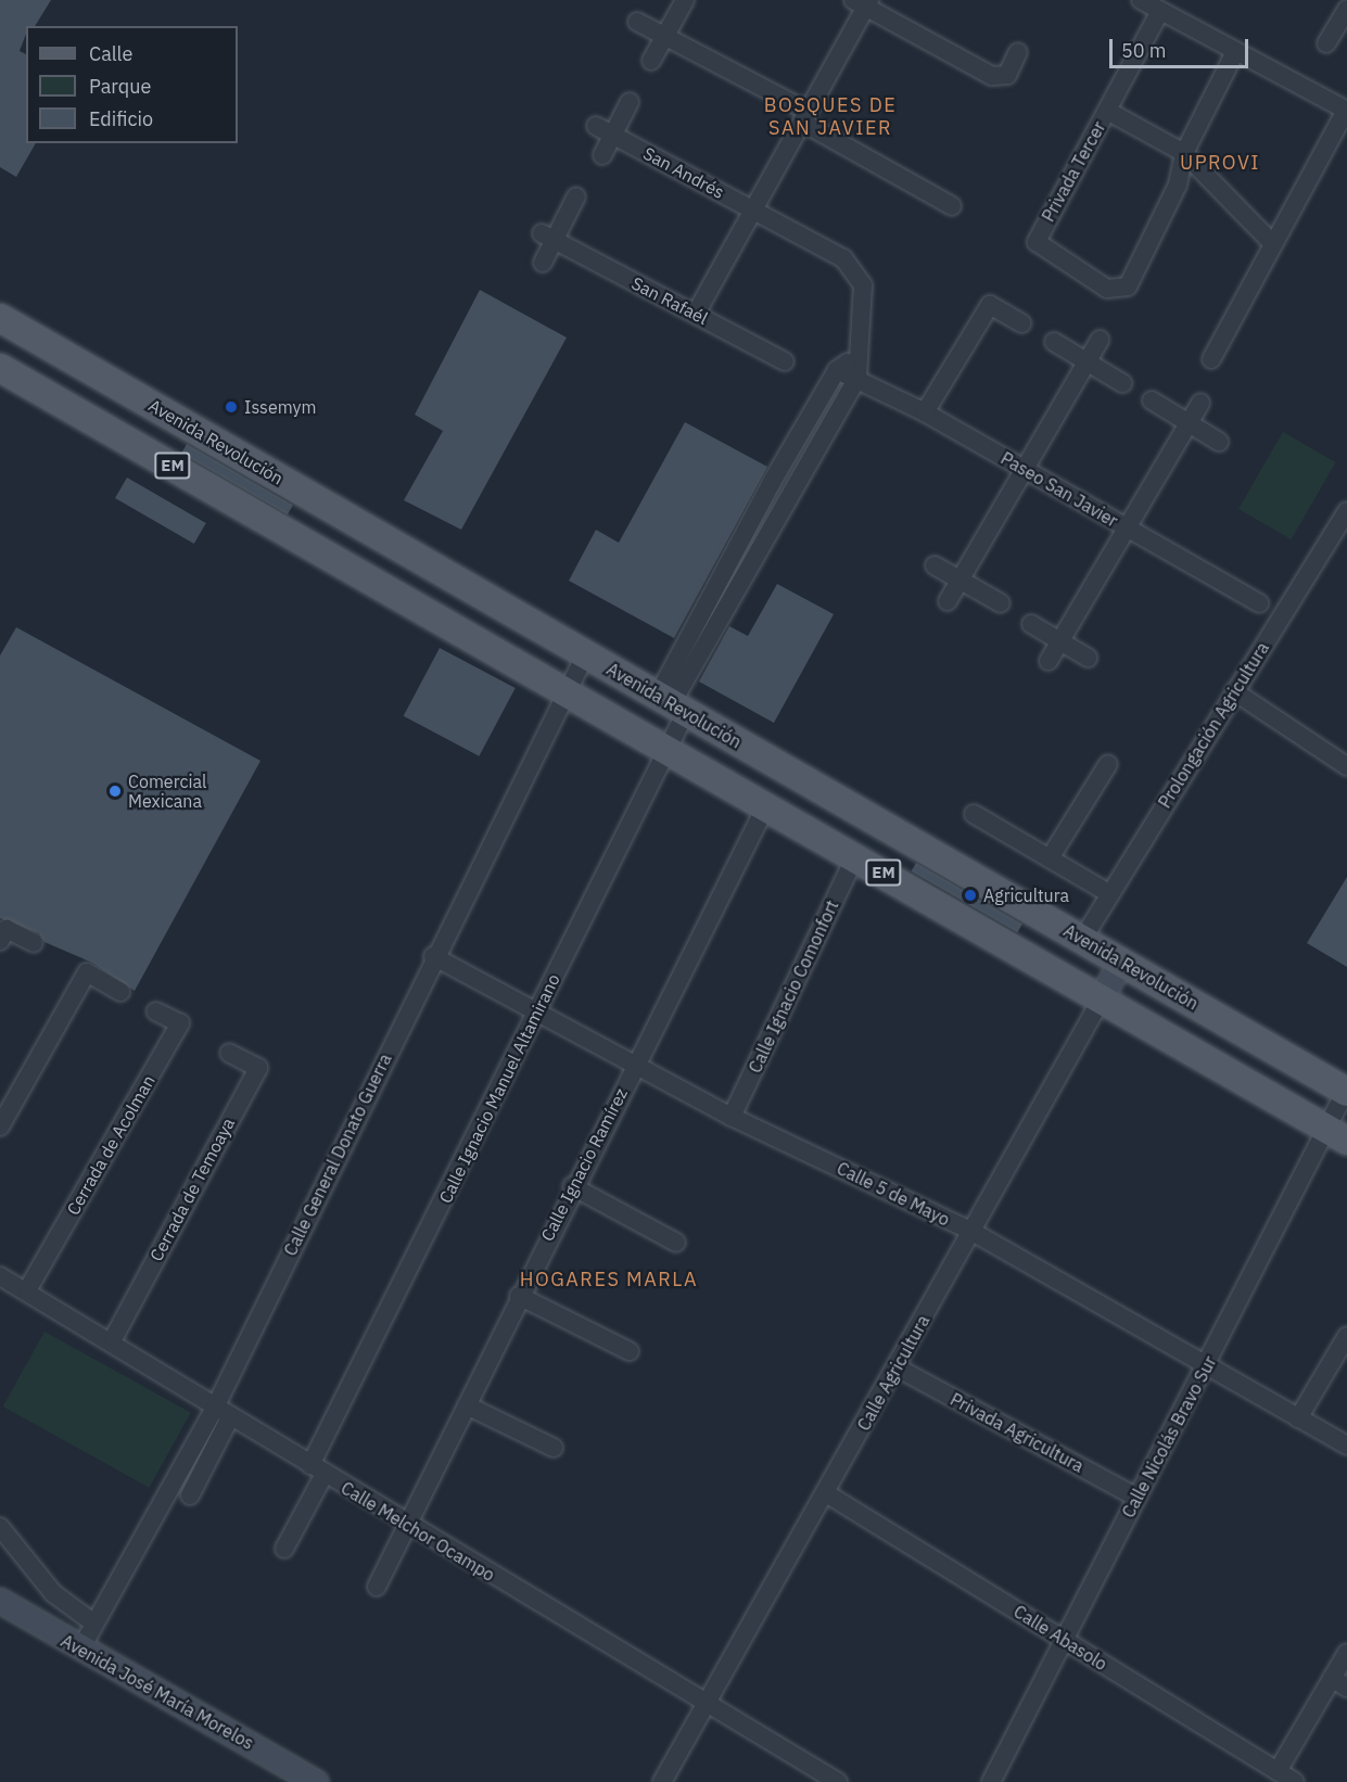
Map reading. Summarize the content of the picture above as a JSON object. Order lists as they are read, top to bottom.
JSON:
{
  "streets": {
    "main road": [
      "Avenida Revolución",
      "EM",
      "Calle Agricultura",
      "Avenida José María Morelos"
    ],
    "street": [
      "Privada Tercer",
      "San Andrés",
      "San Rafaél",
      "Paseo San Javier",
      "Prolongación Agricultura",
      "Calle Ignacio Comonfort",
      "Calle Ignacio Manuel Altamirano",
      "Cerrada de Acolman",
      "Calle General Donato Guerra",
      "Calle Ignacio Ramírez",
      "Cerrada de Temoaya",
      "Calle 5 de Mayo",
      "Privada Agricultura",
      "Calle Nicolás Bravo Sur",
      "Calle Melchor Ocampo",
      "Calle Abasolo"
    ]
  },
  "crossings": [
    ["Avenida Revolución", "Prolongación Agricultura"],
    ["Avenida Revolución", "Calle Ignacio Comonfort"],
    ["Avenida Revolución", "Calle Ignacio Manuel Altamirano"],
    ["Avenida Revolución", "Calle General Donato Guerra"],
    ["Avenida Revolución", "Calle Ignacio Ramírez"],
    ["Avenida Revolución", "Calle Agricultura"],
    ["Avenida Revolución", "Calle Nicolás Bravo Sur"],
    ["Calle Ignacio Comonfort", "Calle 5 de Mayo"],
    ["Calle Ignacio Manuel Altamirano", "Calle 5 de Mayo"],
    ["Calle Ignacio Manuel Altamirano", "Calle Melchor Ocampo"],
    ["Cerrada de Acolman", "Calle Melchor Ocampo"],
    ["Calle General Donato Guerra", "Calle 5 de Mayo"],
    ["Calle General Donato Guerra", "Calle Melchor Ocampo"],
    ["Calle General Donato Guerra", "Avenida José María Morelos"],
    ["Calle Ignacio Ramírez", "Calle 5 de Mayo"],
    ["Calle Ignacio Ramírez", "Calle Melchor Ocampo"],
    ["Cerrada de Temoaya", "Calle Melchor Ocampo"],
    ["Calle 5 de Mayo", "Calle Agricultura"],
    ["Calle 5 de Mayo", "Calle Nicolás Bravo Sur"],
    ["Calle Agricultura", "Privada Agricultura"],
    ["Calle Agricultura", "Calle Melchor Ocampo"],
    ["Calle Agricultura", "Calle Abasolo"],
    ["Privada Agricultura", "Calle Nicolás Bravo Sur"],
    ["Calle Nicolás Bravo Sur", "Calle Abasolo"]
  ],
  "districts": ["BOSQUES DE SAN JAVIER", "UPROVI", "HOGARES MARLA"],
  "places": ["Issemym", "Comercial Mexicana", "Agricultura"],
  "legend": ["Calle", "Parque", "Edificio"],
  "scale_bar": "50 m"
}
